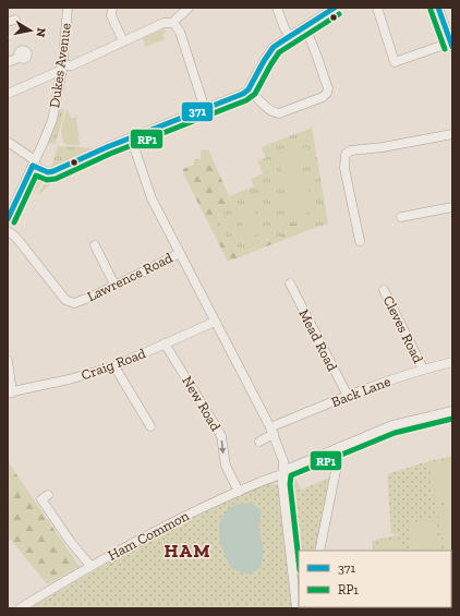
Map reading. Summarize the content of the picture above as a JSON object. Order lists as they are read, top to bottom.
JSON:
{
  "streets": {
    "street": [
      "Dukes Avenue",
      "Lawrence Road",
      "Cleves Road",
      "Mead Road",
      "Craig Road",
      "Back Lane",
      "New Road",
      "Ham Common"
    ]
  },
  "crossings": [
    ["Cleves Road", "Back Lane"],
    ["Mead Road", "Back Lane"],
    ["Craig Road", "New Road"],
    ["New Road", "Ham Common"]
  ],
  "districts": ["HAM"],
  "lines": ["transit line 371", "transit line RP1"],
  "legend": ["371", "RP1"],
  "north": "right"
}
